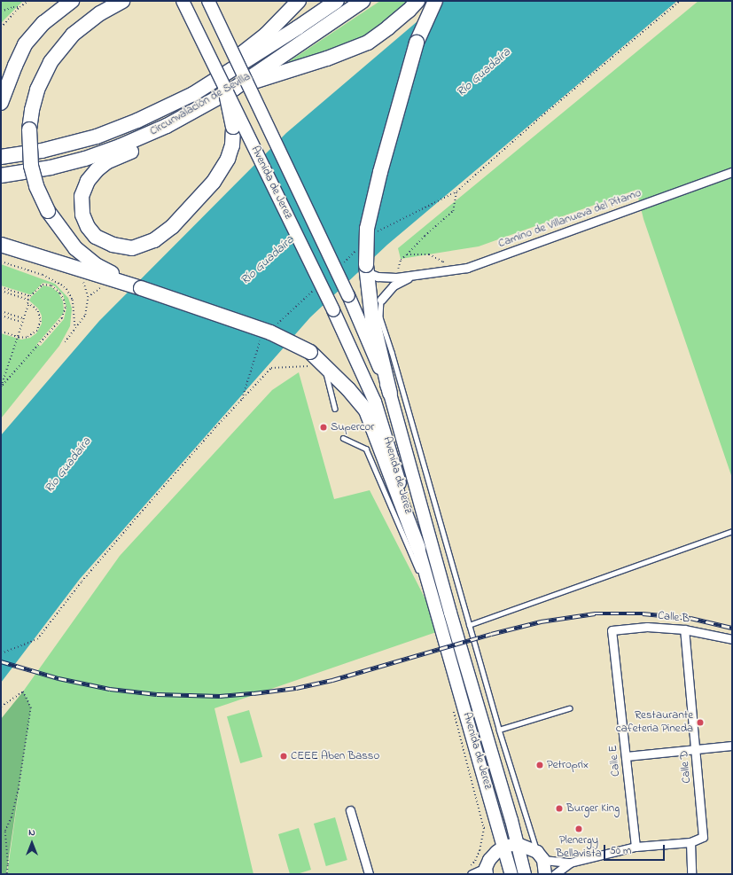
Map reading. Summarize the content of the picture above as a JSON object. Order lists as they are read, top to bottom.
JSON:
{
  "streets": {
    "highway": ["Circunvalación de Sevilla"],
    "main road": ["Avenida de Jerez"],
    "street": [
      "Camino de Villanueva del Pítamo",
      "Calle B",
      "Calle E",
      "Calle D"
    ]
  },
  "crossings": [
    ["Circunvalación de Sevilla", "Avenida de Jerez"],
    ["Calle B", "Calle E"],
    ["Calle B", "Calle D"]
  ],
  "water": ["Río Guadaíra"],
  "places": [
    "Supercor",
    "Restaurante cafeteria Pineda",
    "CEEE Aben Basso",
    "Petroprix",
    "Burger King",
    "Plenergy Bellavista"
  ],
  "scale_bar": "50 m",
  "north": "top"
}
